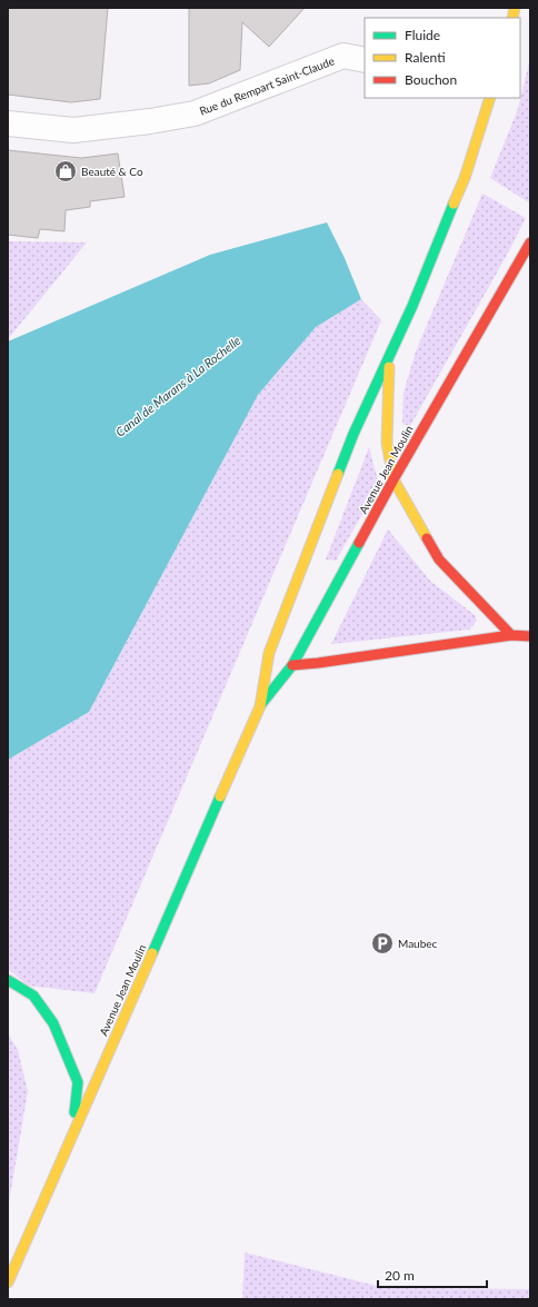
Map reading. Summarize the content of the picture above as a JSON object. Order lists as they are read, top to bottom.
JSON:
{
  "streets": {
    "main road": ["Avenue Jean Moulin"],
    "street": ["Rue du Rempart Saint-Claude"]
  },
  "water": ["Canal de Marans à La Rochelle"],
  "places": {
    "shop": ["Beauté & Co"],
    "parking": ["Maubec"]
  },
  "legend": ["Fluide", "Ralenti", "Bouchon"],
  "scale_bar": "20 m"
}
